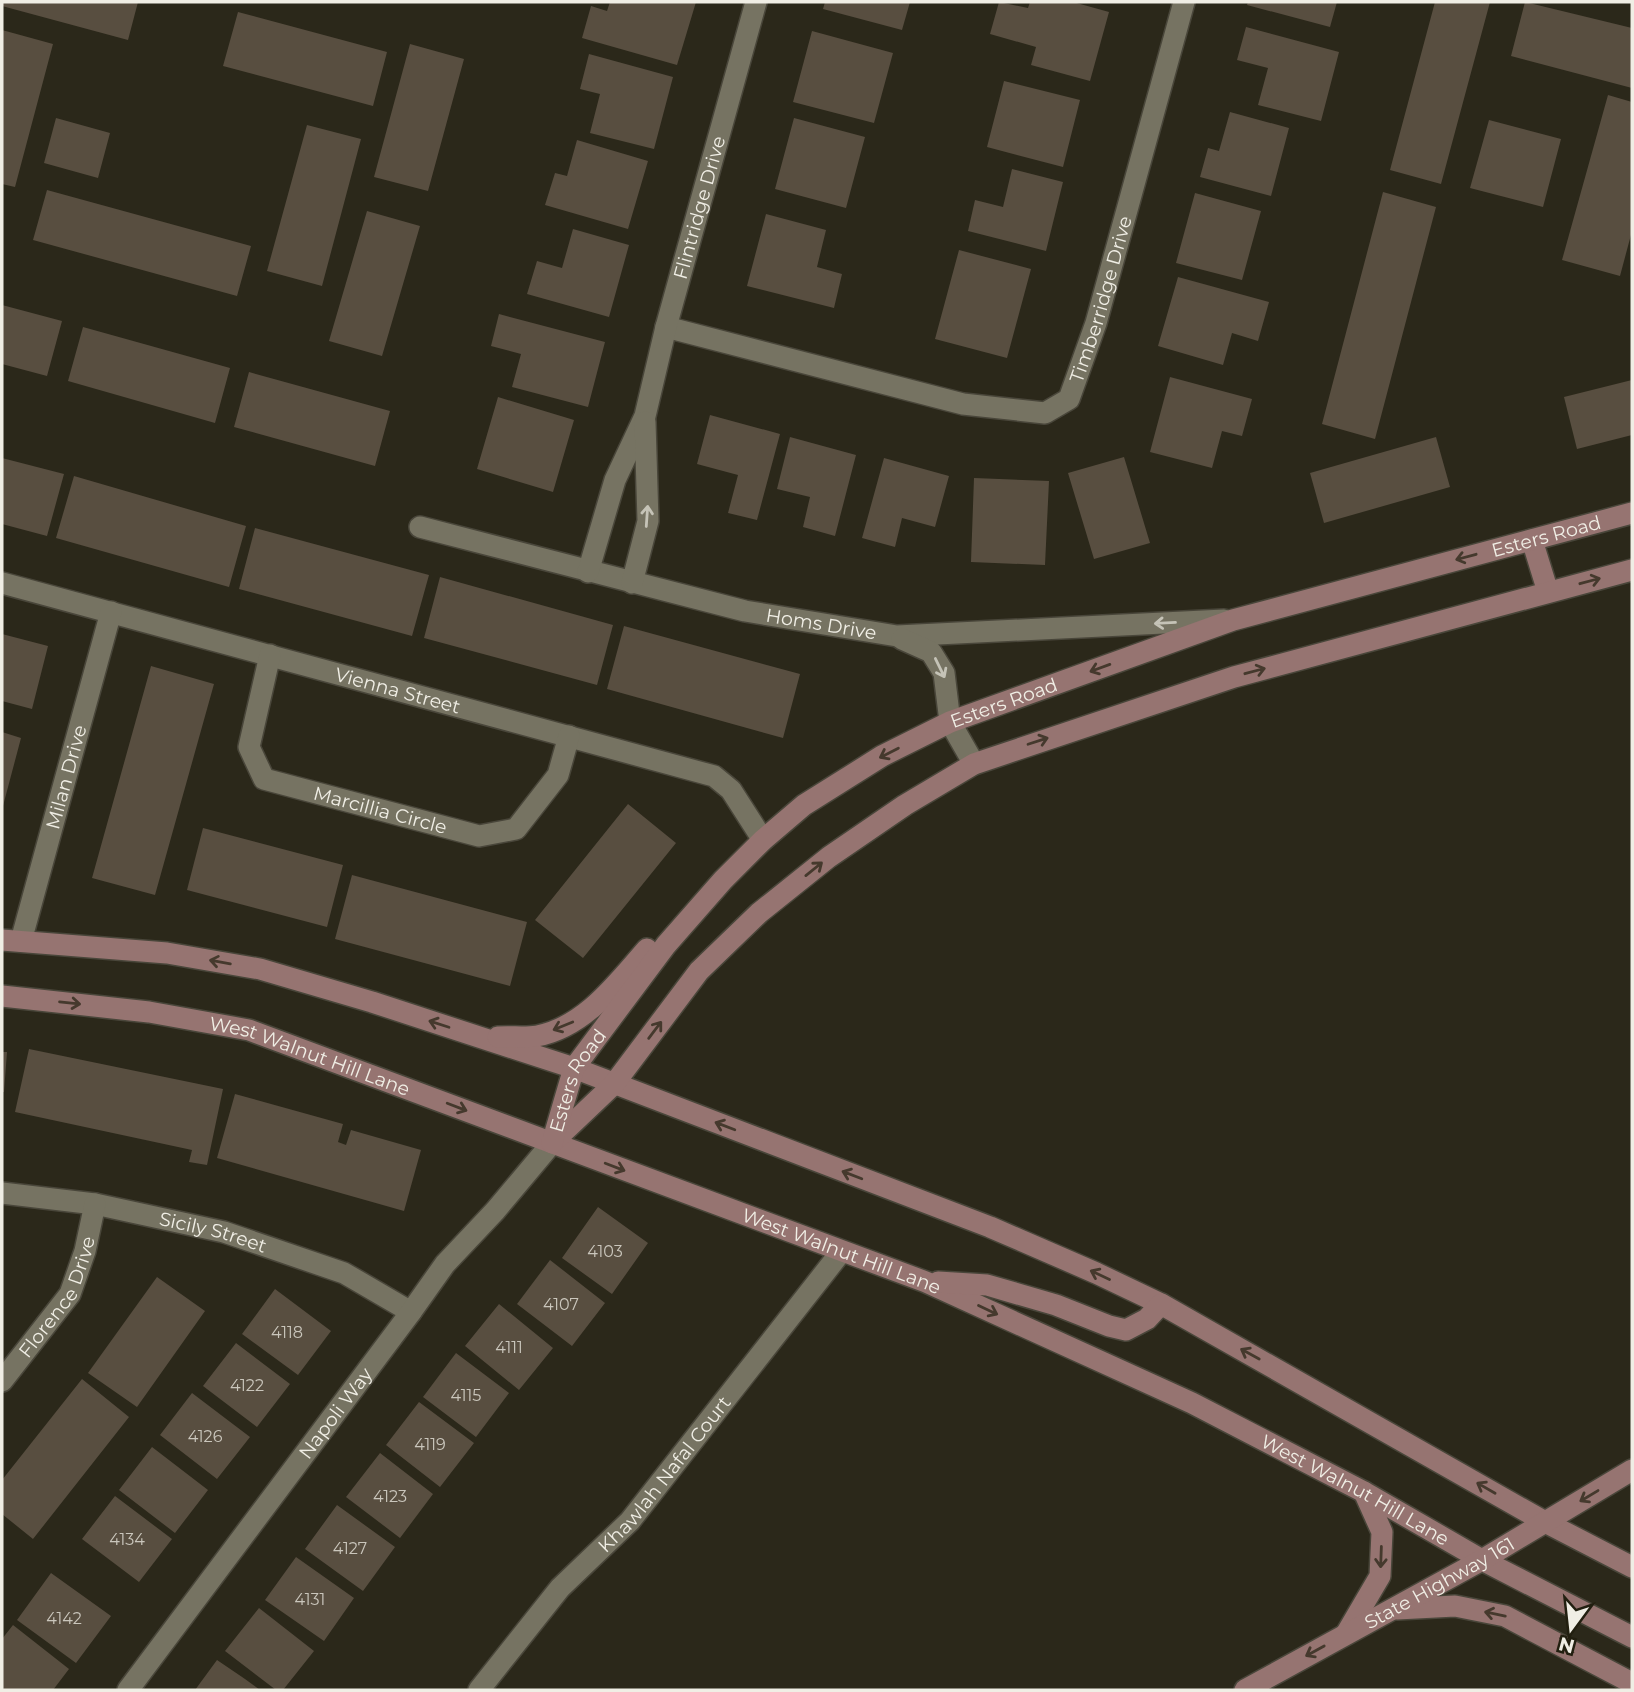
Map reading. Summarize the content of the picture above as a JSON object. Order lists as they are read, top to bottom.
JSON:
{
  "streets": {
    "main road": ["Esters Road", "West Walnut Hill Lane", "State Highway 161"],
    "street": [
      "Flintridge Drive",
      "Timberridge Drive",
      "Homs Drive",
      "Vienna Street",
      "Milan Drive",
      "Marcillia Circle",
      "Sicily Street",
      "Florence Drive",
      "Napoli Way",
      "Khawlah Nafal Court"
    ]
  },
  "crossings": [
    ["Flintridge Drive", "Timberridge Drive"],
    ["Flintridge Drive", "Homs Drive"],
    ["Esters Road", "Homs Drive"],
    ["Esters Road", "Vienna Street"],
    ["Esters Road", "West Walnut Hill Lane"],
    ["Esters Road", "Napoli Way"],
    ["Vienna Street", "Milan Drive"],
    ["Vienna Street", "Marcillia Circle"],
    ["West Walnut Hill Lane", "Napoli Way"],
    ["West Walnut Hill Lane", "Khawlah Nafal Court"],
    ["West Walnut Hill Lane", "State Highway 161"],
    ["Sicily Street", "Florence Drive"],
    ["Sicily Street", "Napoli Way"]
  ],
  "one_way": ["Homs Drive", "State Highway 161"],
  "house_numbers": [
    "4103",
    "4107",
    "4118",
    "4111",
    "4122",
    "4115",
    "4126",
    "4119",
    "4123",
    "4134",
    "4127",
    "4131",
    "4142"
  ],
  "north": "bottom"
}
